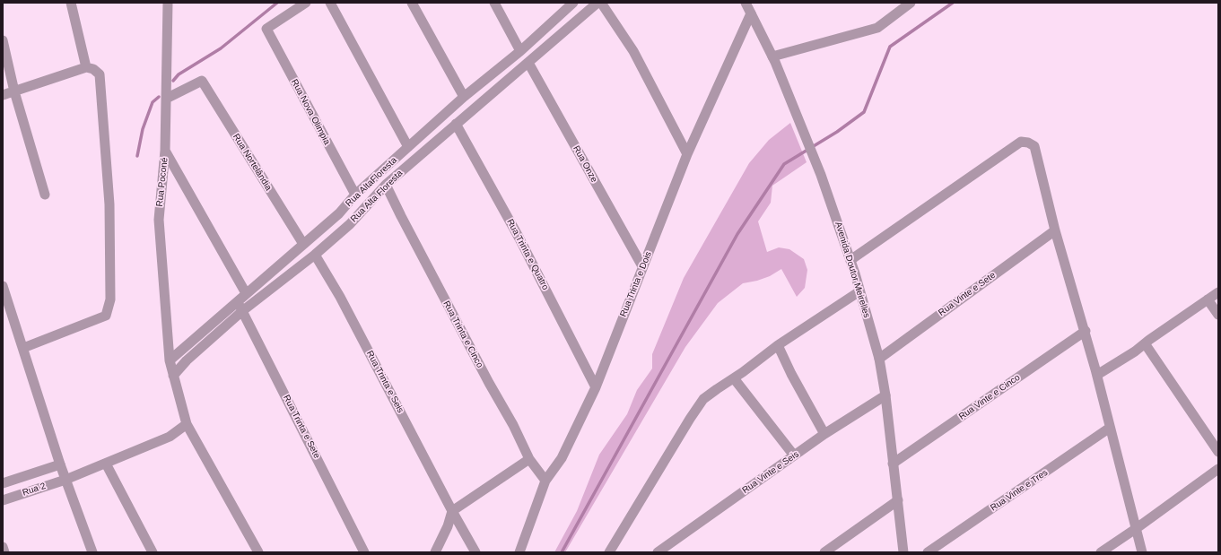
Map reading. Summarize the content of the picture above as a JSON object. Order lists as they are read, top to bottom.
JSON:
{
  "streets": {
    "street": [
      "Rua Nova Olimpia",
      "Rua Nortelândia",
      "Rua Onze",
      "Rua Poconé",
      "Rua AltaFloresta",
      "Rua Alta Floresta",
      "Rua Trinta e Quatro",
      "Avenida Doutor Meirelles",
      "Rua Trinta e Dois",
      "Rua Vinte e Sete",
      "Rua Trinta e Cinco",
      "Rua Trinta e Seis",
      "Rua Vinte e Cinco",
      "Rua Trinta e Sete",
      "Rua Vinte e Seis",
      "Rua 2",
      "Rua Vinte e Tres"
    ]
  },
  "crossings": [
    ["Rua Nova Olimpia", "Rua AltaFloresta"],
    ["Rua Nortelândia", "Rua Poconé"],
    ["Rua Nortelândia", "Rua AltaFloresta"],
    ["Rua Onze", "Rua Alta Floresta"],
    ["Rua Onze", "Rua Trinta e Dois"],
    ["Rua Poconé", "Rua AltaFloresta"],
    ["Rua Poconé", "Rua Alta Floresta"],
    ["Rua Poconé", "Rua 2"],
    ["Rua AltaFloresta", "Rua Trinta e Sete"],
    ["Rua Alta Floresta", "Rua Trinta e Quatro"],
    ["Rua Alta Floresta", "Rua Trinta e Cinco"],
    ["Rua Alta Floresta", "Rua Trinta e Seis"],
    ["Rua Alta Floresta", "Rua Trinta e Sete"],
    ["Rua Trinta e Quatro", "Rua Trinta e Dois"],
    ["Avenida Doutor Meirelles", "Rua Trinta e Dois"],
    ["Avenida Doutor Meirelles", "Rua Vinte e Sete"],
    ["Avenida Doutor Meirelles", "Rua Vinte e Cinco"],
    ["Avenida Doutor Meirelles", "Rua Vinte e Seis"],
    ["Rua Trinta e Dois", "Rua Trinta e Cinco"]
  ]
}
